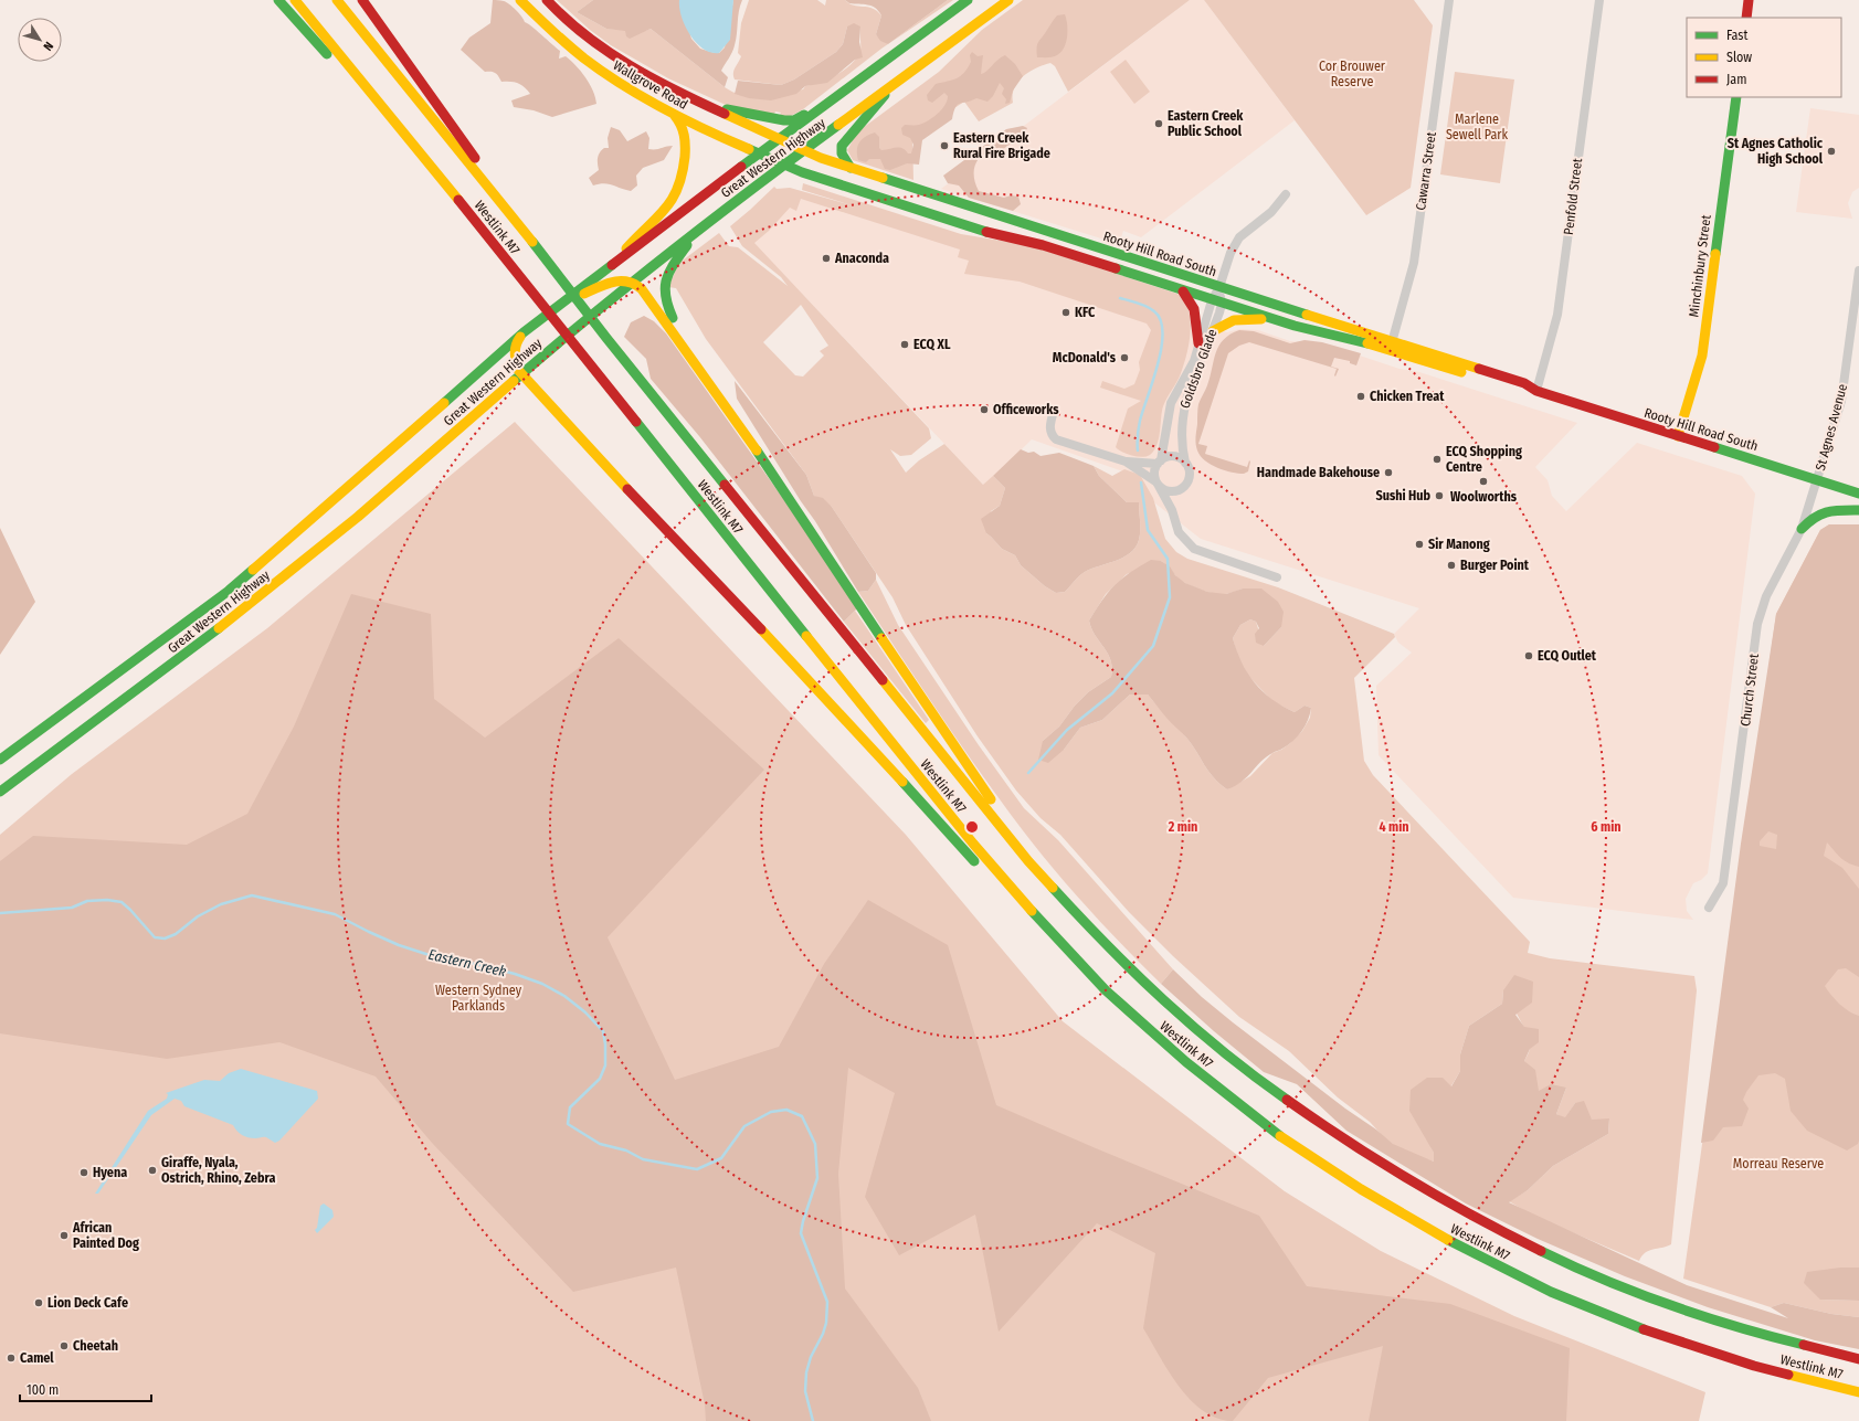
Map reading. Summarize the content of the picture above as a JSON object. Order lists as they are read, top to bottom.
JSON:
{
  "streets": {
    "main road": [
      "Wallgrove Road",
      "Great Western Highway",
      "Westlink M7",
      "Rooty Hill Road South",
      "Minchinbury Street"
    ],
    "street": [
      "Cawarra Street",
      "Penfold Street",
      "Goldsbro Glade",
      "St Agnes Avenue",
      "Church Street"
    ]
  },
  "crossings": [
    ["Wallgrove Road", "Great Western Highway"],
    ["Wallgrove Road", "Rooty Hill Road South"],
    ["Great Western Highway", "Rooty Hill Road South"],
    ["Cawarra Street", "Rooty Hill Road South"],
    ["Penfold Street", "Rooty Hill Road South"],
    ["Rooty Hill Road South", "Minchinbury Street"],
    ["Rooty Hill Road South", "Goldsbro Glade"],
    ["Rooty Hill Road South", "St Agnes Avenue"],
    ["Rooty Hill Road South", "Church Street"],
    ["St Agnes Avenue", "Church Street"]
  ],
  "water": ["Eastern Creek"],
  "parks": [
    "Cor Brouwer Reserve",
    "Marlene Sewell Park",
    "Western Sydney Parklands",
    "Morreau Reserve"
  ],
  "places": [
    "Eastern Creek Public School",
    "Eastern Creek Rural Fire Brigade",
    "St Agnes Catholic High School",
    "Anaconda",
    "KFC",
    "ECQ XL",
    "McDonald's",
    "Chicken Treat",
    "Officeworks",
    "ECQ Shopping Centre",
    "Handmade Bakehouse",
    "Woolworths",
    "Sushi Hub",
    "Sir Manong",
    "Burger Point",
    "ECQ Outlet",
    "Giraffe, Nyala, Ostrich, Rhino, Zebra",
    "Hyena",
    "African Painted Dog",
    "Lion Deck Cafe",
    "Cheetah",
    "Camel"
  ],
  "legend": ["Fast", "Slow", "Jam"],
  "scale_bar": "100 m",
  "north": "bottom right",
  "rings": ["2 min", "4 min", "6 min"]
}
